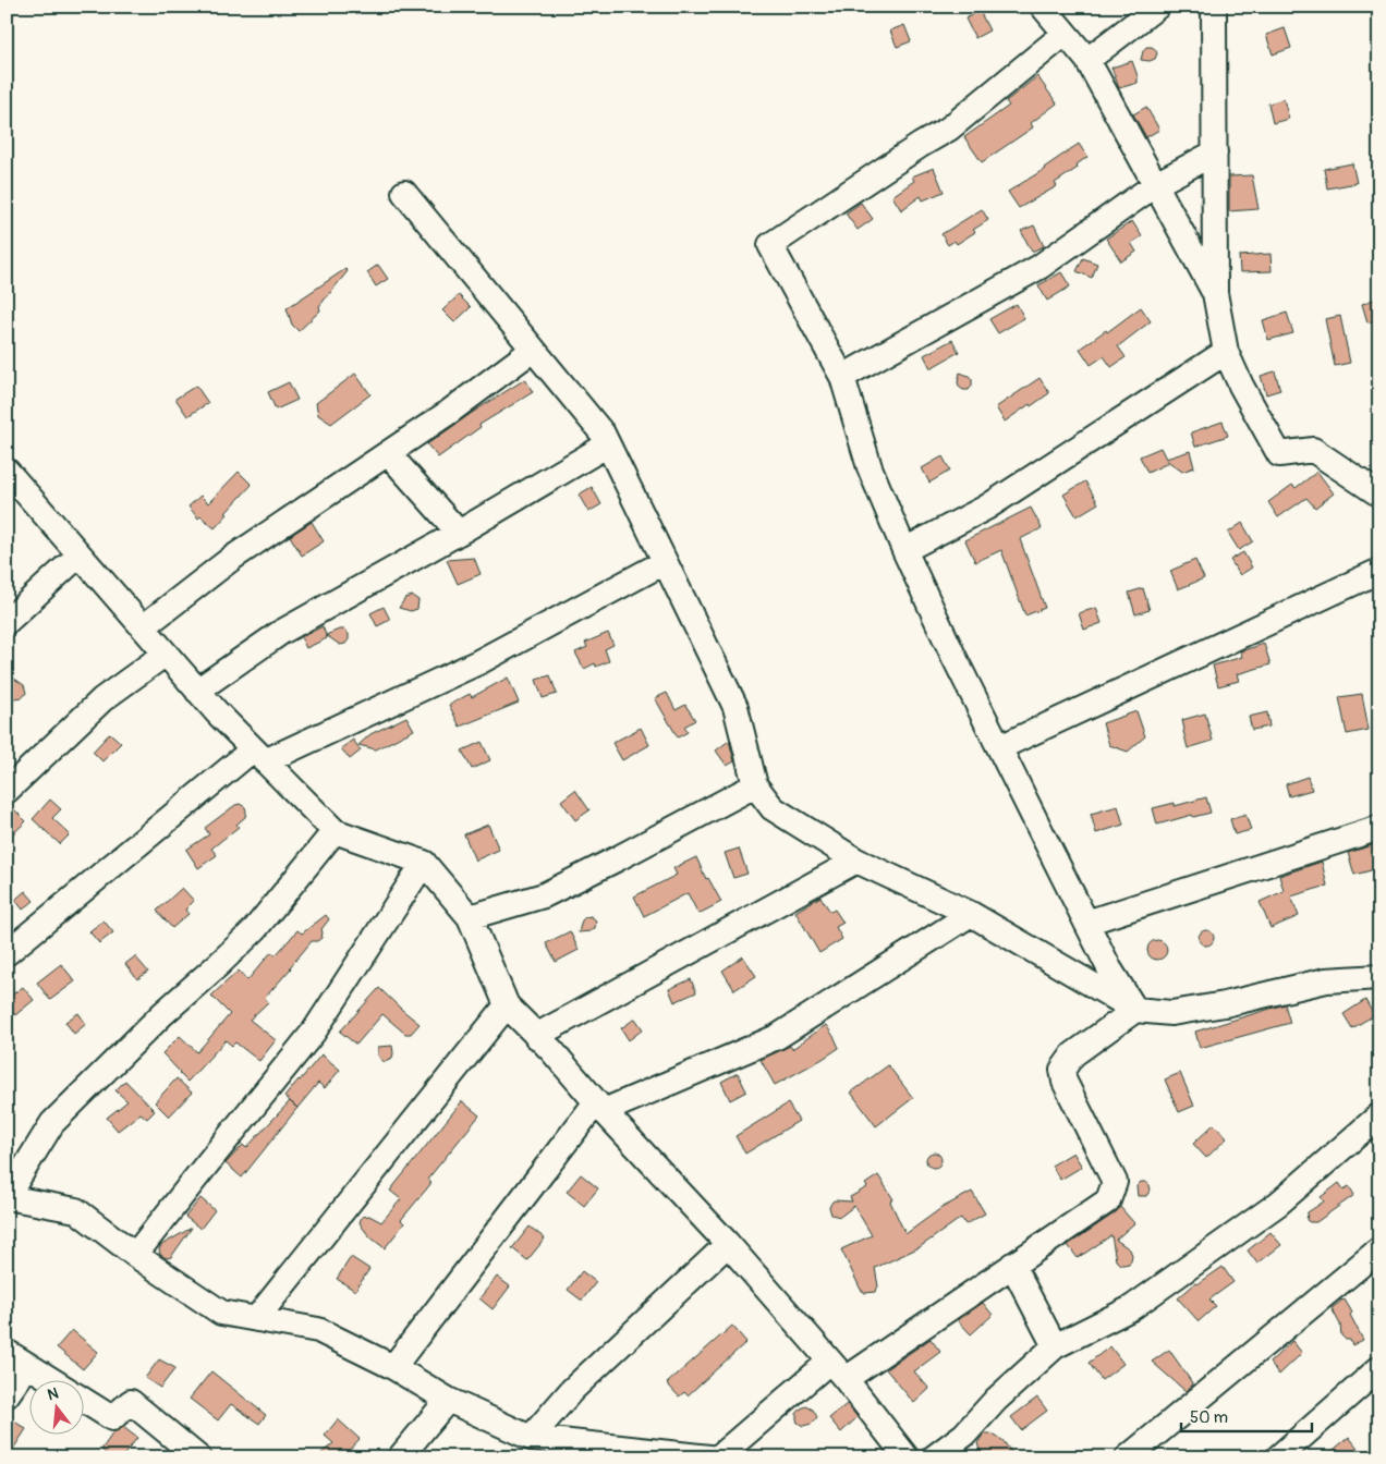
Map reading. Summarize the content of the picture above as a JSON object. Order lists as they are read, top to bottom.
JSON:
{
  "scale_bar": "50 m",
  "north": "top"
}
